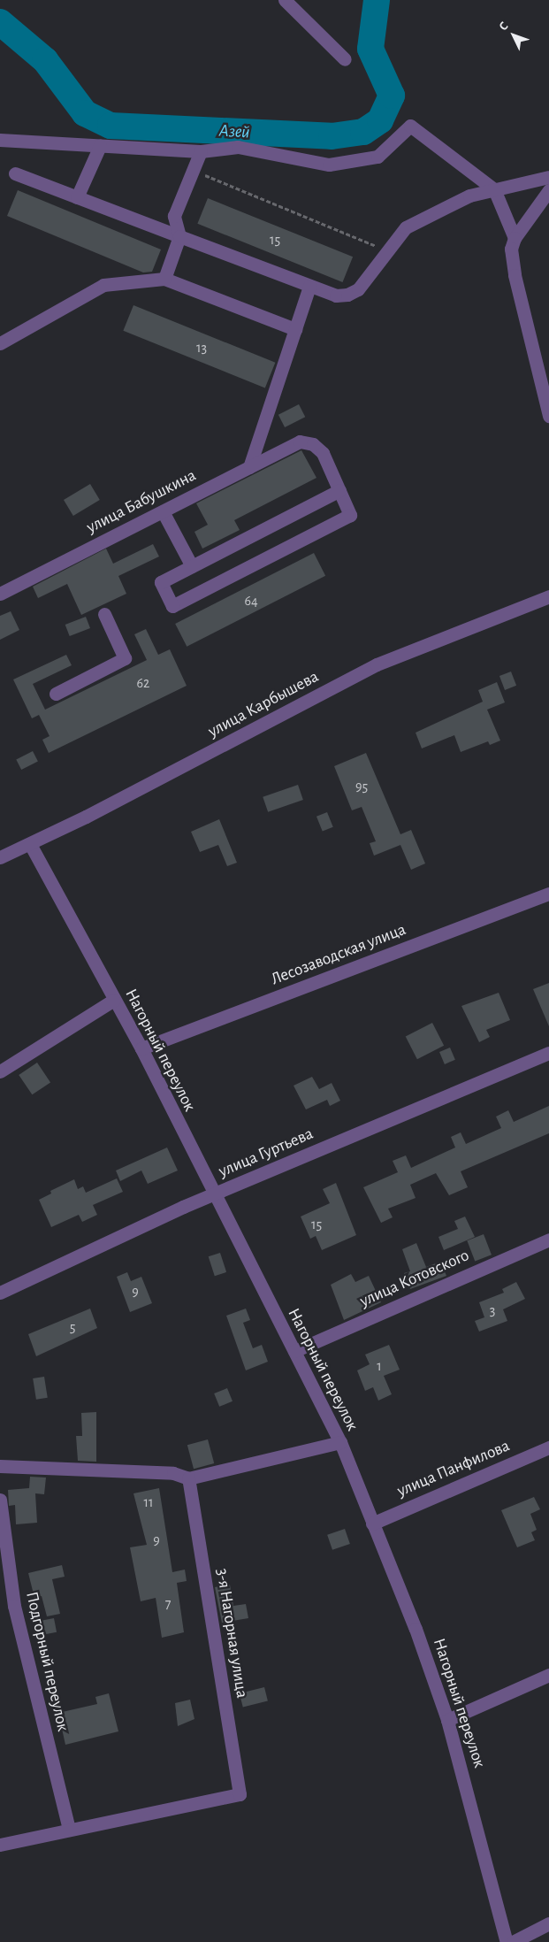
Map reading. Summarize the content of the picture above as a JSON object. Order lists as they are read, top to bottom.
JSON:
{
  "streets": {
    "street": [
      "улица Бабушкина",
      "улица Карбышева",
      "Лесозаводская улица",
      "Нагорный переулок",
      "улица Гуртьева",
      "улица Котовского",
      "улица Панфилова",
      "3-я Нагорная улица",
      "Подгорный переулок"
    ]
  },
  "crossings": [
    ["улица Карбышева", "Нагорный переулок"],
    ["Лесозаводская улица", "Нагорный переулок"],
    ["Нагорный переулок", "улица Гуртьева"],
    ["Нагорный переулок", "улица Котовского"],
    ["Нагорный переулок", "улица Панфилова"],
    ["3-я Нагорная улица", "Подгорный переулок"]
  ],
  "water": ["Азей"],
  "house_numbers": [
    "15",
    "13",
    "64",
    "62",
    "95",
    "15",
    "9",
    "3",
    "5",
    "1",
    "11",
    "9",
    "7"
  ],
  "north": "top left"
}
